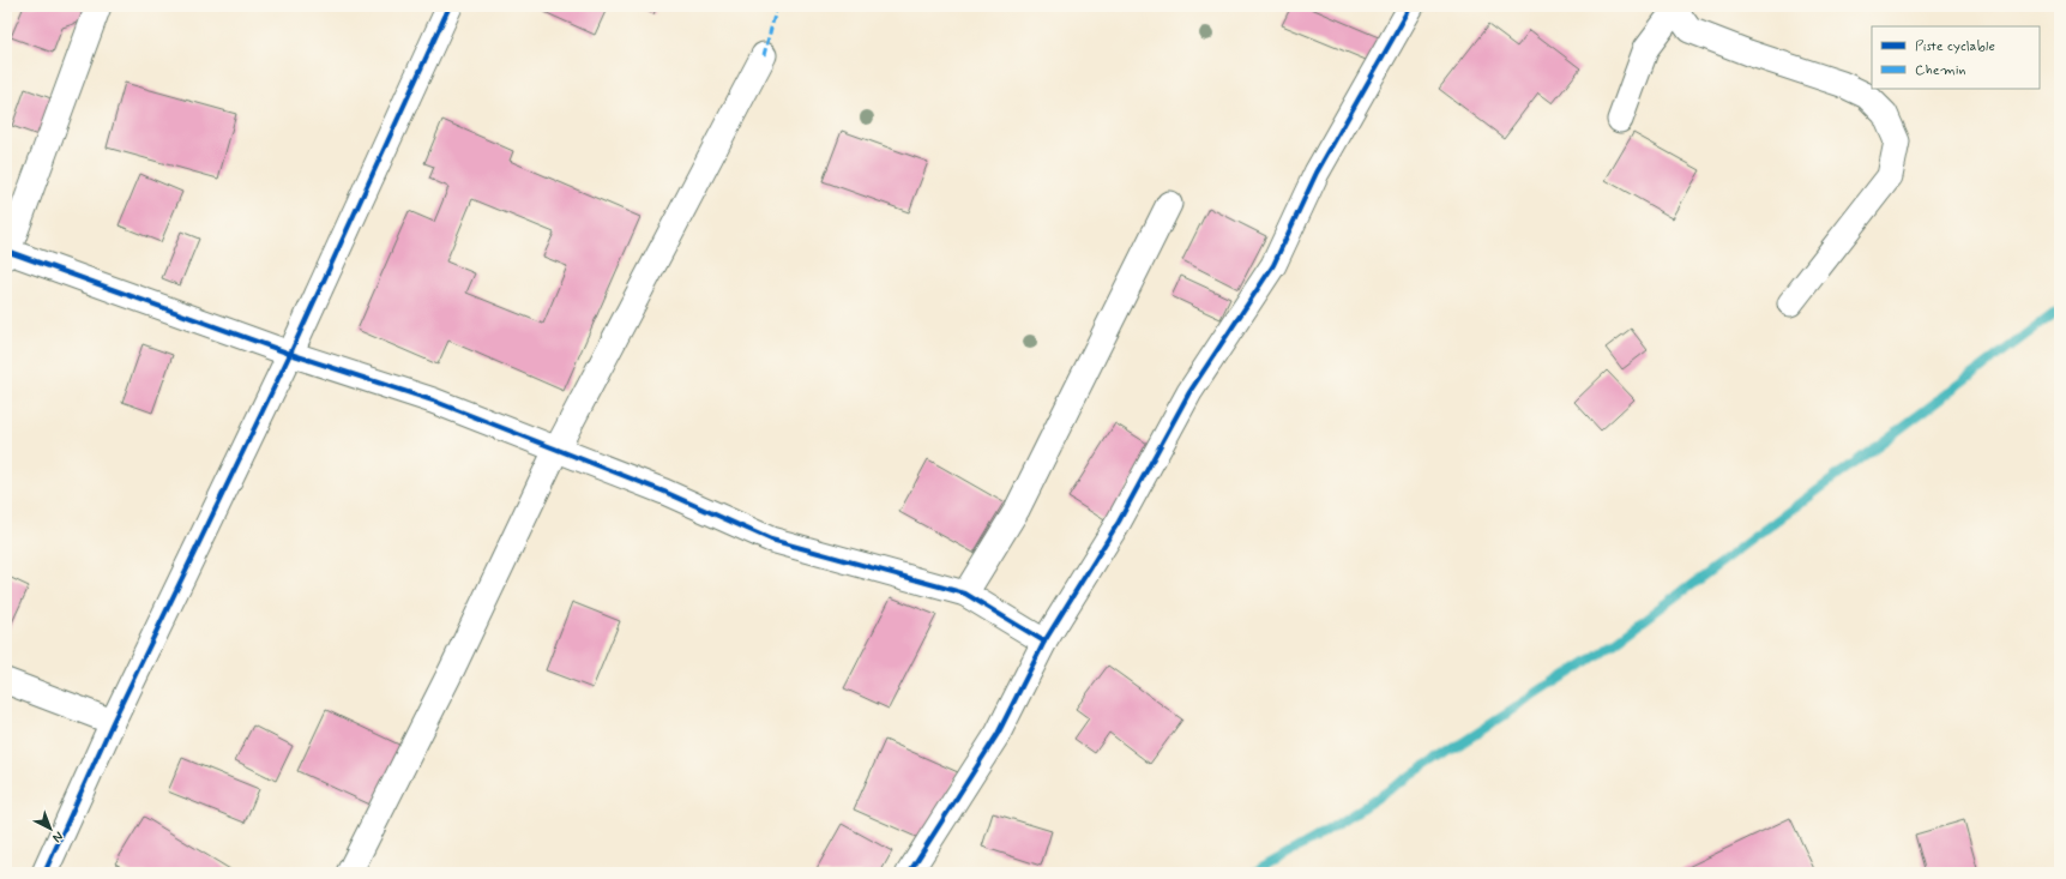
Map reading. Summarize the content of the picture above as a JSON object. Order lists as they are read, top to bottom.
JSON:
{
  "legend": ["Piste cyclable", "Chemin"],
  "north": "bottom right"
}
